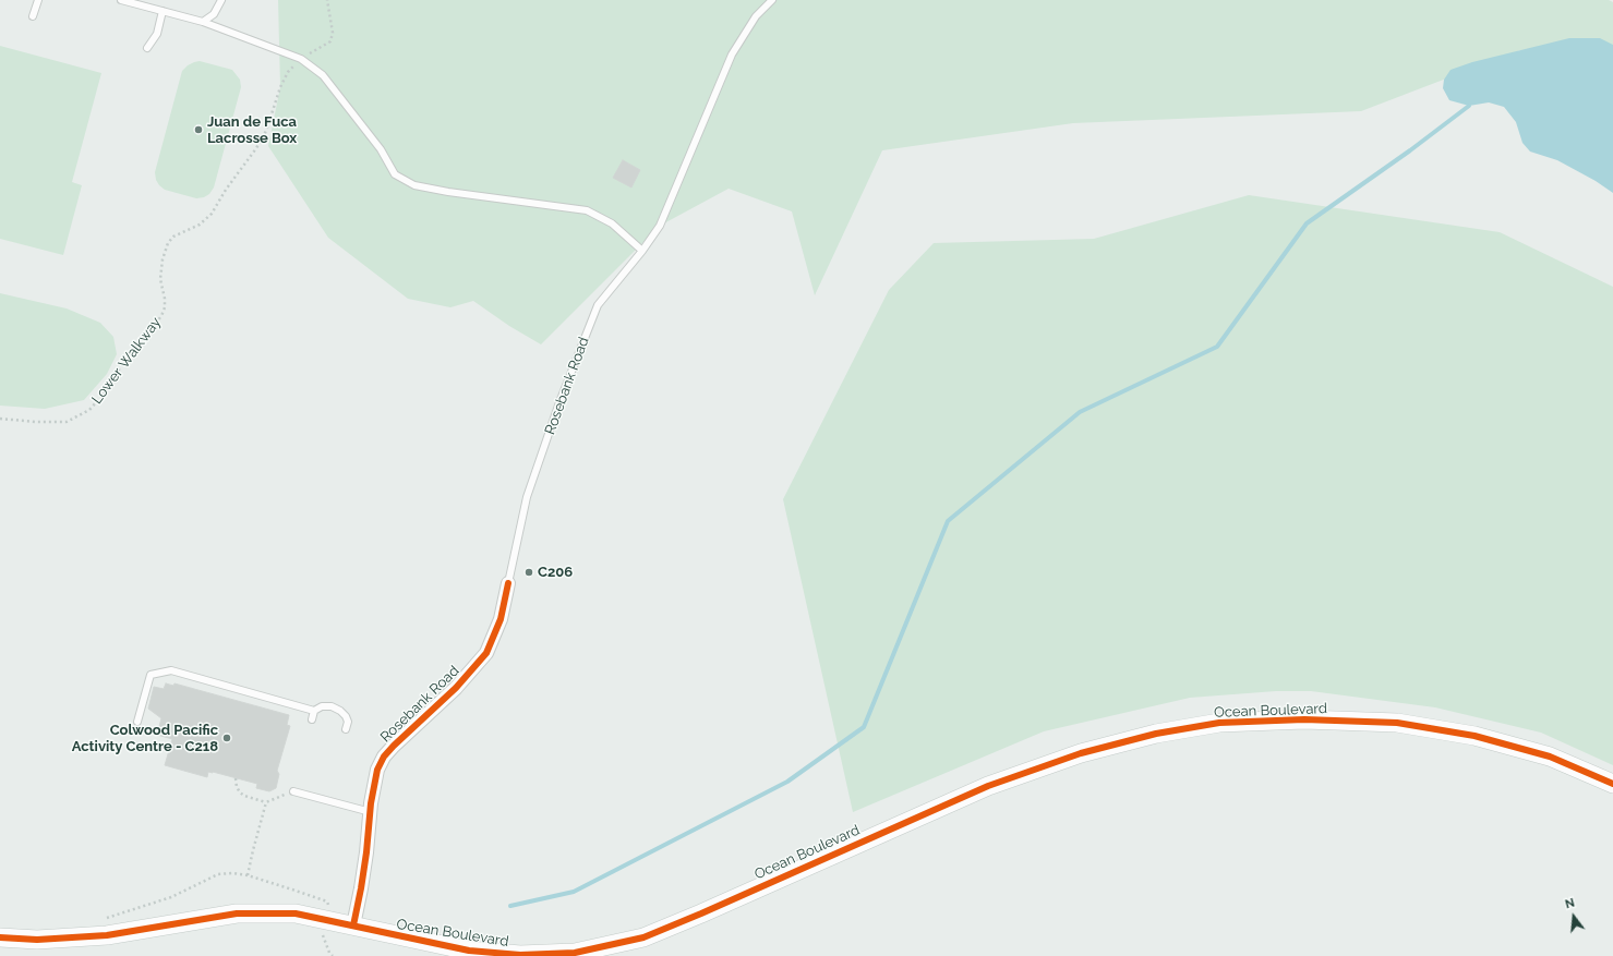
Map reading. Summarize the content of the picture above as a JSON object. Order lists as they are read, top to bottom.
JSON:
{
  "streets": {
    "street": ["Rosebank Road", "Ocean Boulevard"],
    "path": ["Lower Walkway"]
  },
  "crossings": [
    ["Rosebank Road", "Ocean Boulevard"]
  ],
  "places": ["Juan de Fuca Lacrosse Box", "C206", "Colwood Pacific Activity Centre - C218"],
  "north": "top"
}
